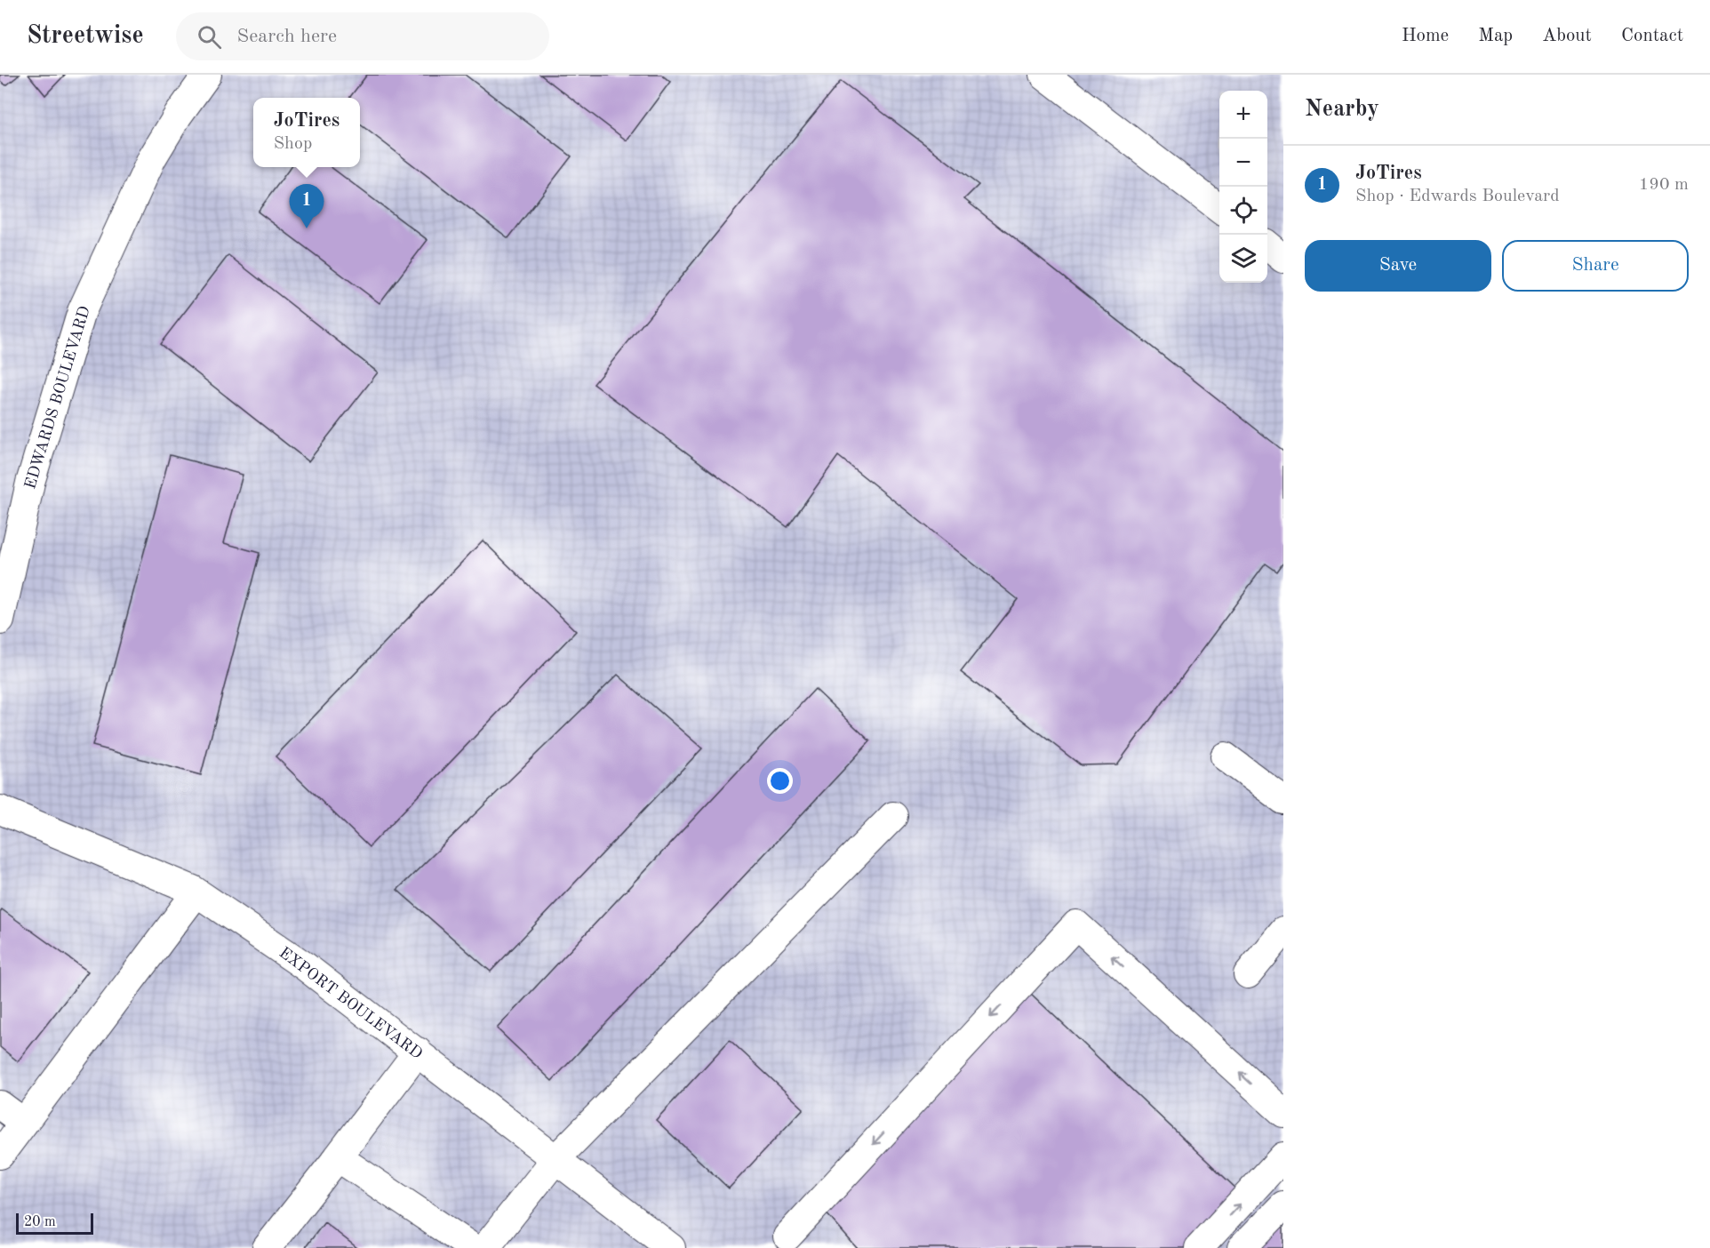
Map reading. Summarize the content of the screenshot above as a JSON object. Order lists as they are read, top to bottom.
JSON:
{
  "streets": {
    "street": ["EDWARDS BOULEVARD", "EXPORT BOULEVARD"]
  },
  "scale_bar": "20 m",
  "page": {
    "header": "Streetwise",
    "search": "Search here",
    "nav": [
      "Home",
      "Map",
      "About",
      "Contact"
    ],
    "heading": "Nearby",
    "map_buttons": ["+", "−"],
    "popup": ["JoTires", "Shop"],
    "list": [
      {
        "mark": "1",
        "name": "JoTires",
        "note": "Shop · Edwards Boulevard",
        "value": "190 m"
      }
    ],
    "pins": "1",
    "buttons": ["Save", "Share"],
    "scale": "20 m"
  }
}
